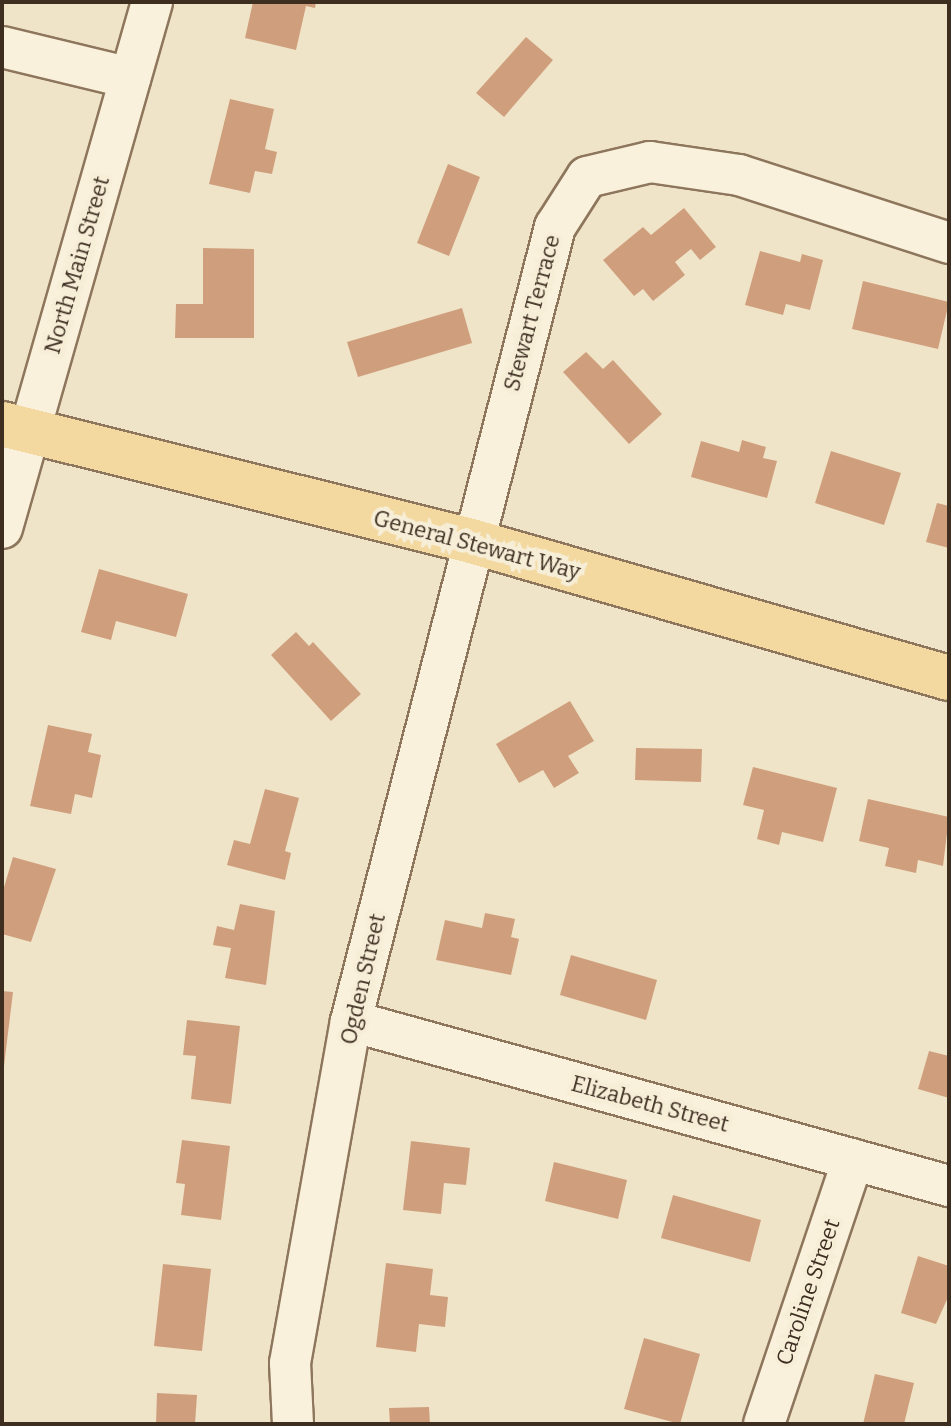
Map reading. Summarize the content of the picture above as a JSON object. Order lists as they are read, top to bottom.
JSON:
{
  "streets": {
    "main road": ["General Stewart Way"],
    "street": [
      "North Main Street",
      "Stewart Terrace",
      "Ogden Street",
      "Elizabeth Street",
      "Caroline Street"
    ]
  },
  "crossings": [
    ["North Main Street", "General Stewart Way"],
    ["Stewart Terrace", "General Stewart Way"],
    ["Stewart Terrace", "Ogden Street"],
    ["General Stewart Way", "Ogden Street"],
    ["Ogden Street", "Elizabeth Street"],
    ["Elizabeth Street", "Caroline Street"]
  ]
}
